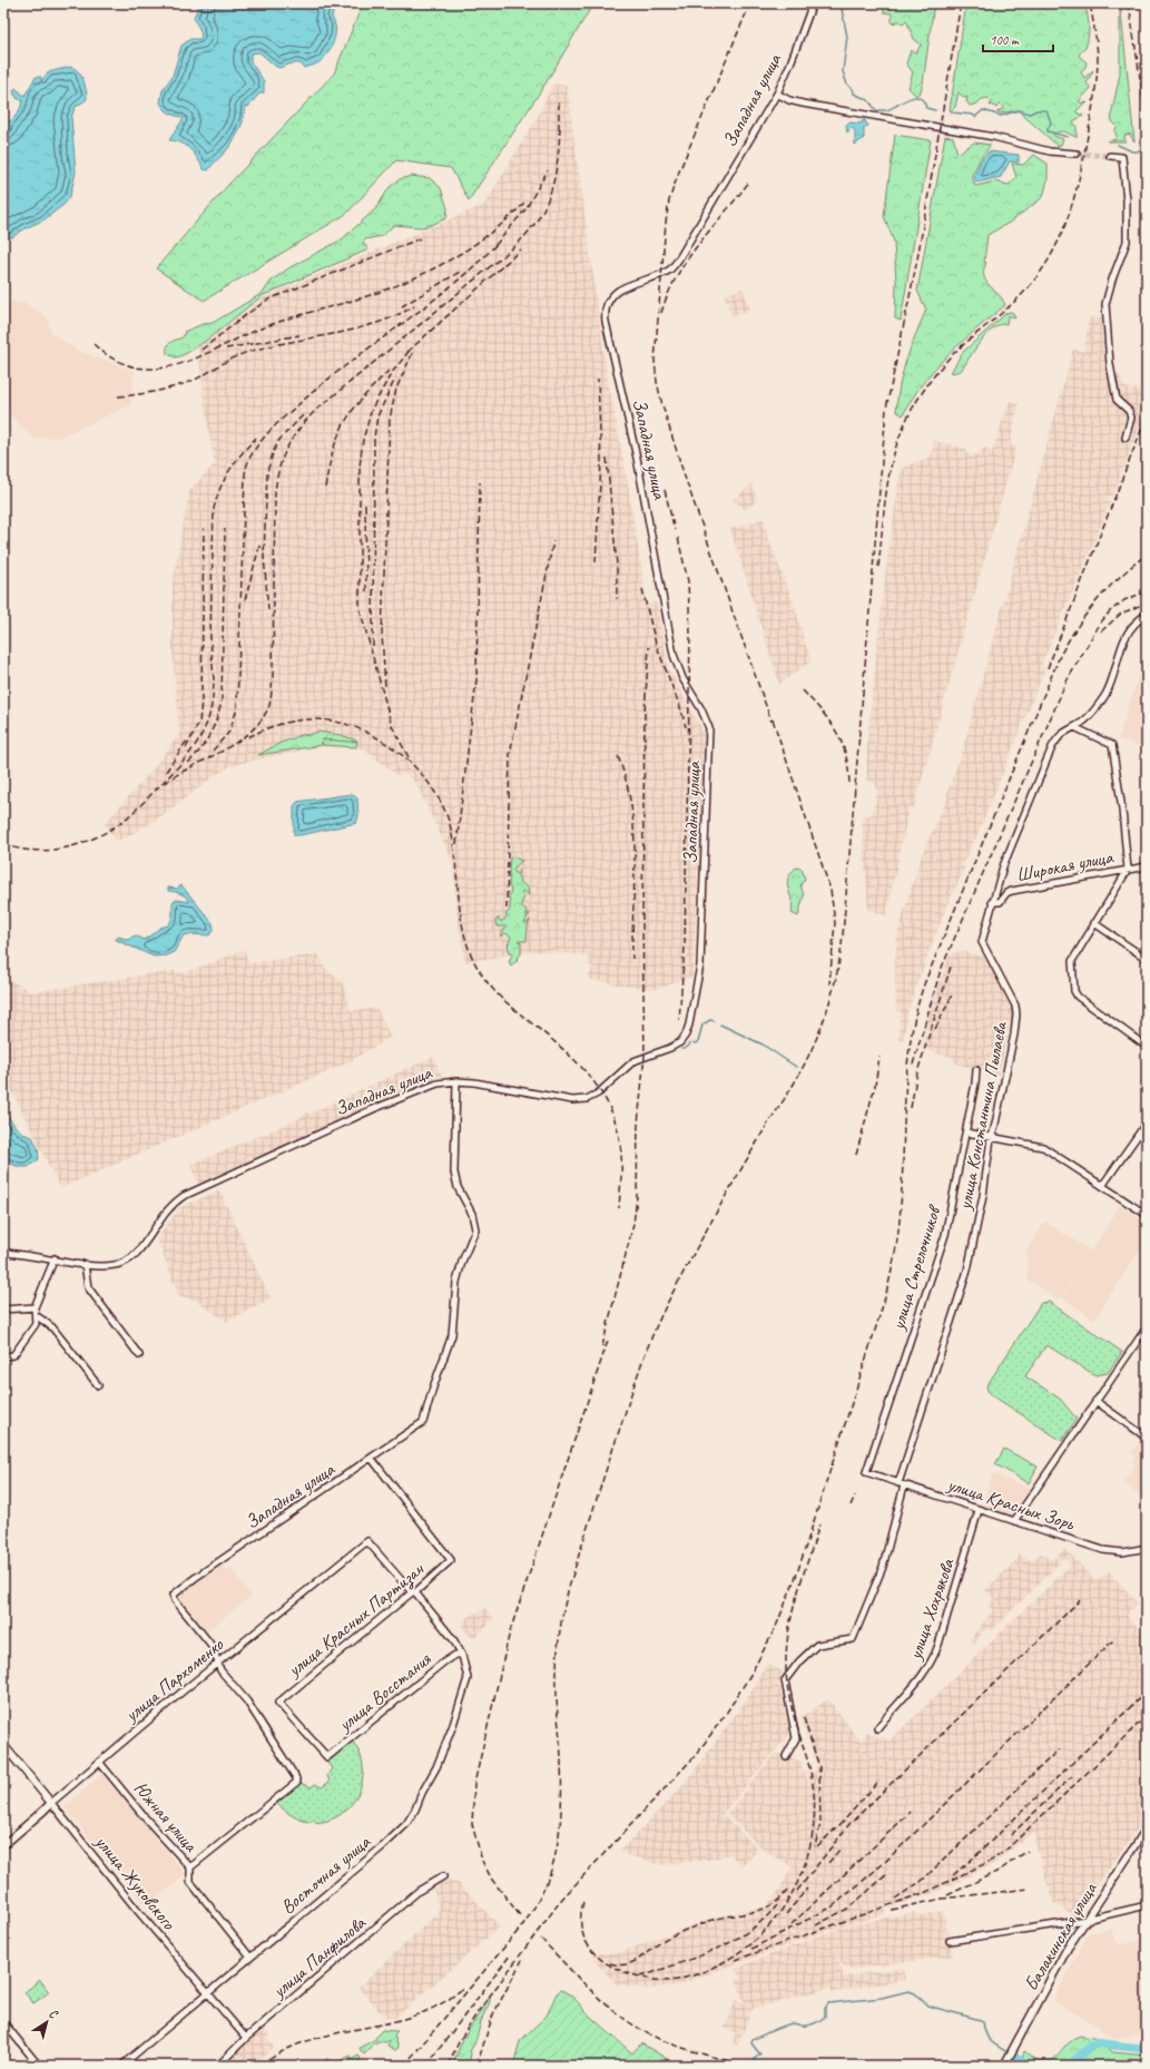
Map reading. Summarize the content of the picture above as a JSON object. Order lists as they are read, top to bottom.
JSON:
{
  "streets": {
    "street": [
      "Западная улица",
      "Широкая улица",
      "улица Константина Пылаева",
      "улица Стрелочников",
      "улица Красных Зорь",
      "улица Хохрякова",
      "улица Красных Партизан",
      "улица Пархоменко",
      "улица Восстания",
      "Южная улица",
      "Восточная улица",
      "улица Жуковского",
      "Балакинская улица",
      "улица Панфилова"
    ]
  },
  "crossings": [
    ["Западная улица", "улица Красных Партизан"],
    ["Западная улица", "улица Пархоменко"],
    ["Широкая улица", "улица Константина Пылаева"],
    ["улица Константина Пылаева", "улица Красных Зорь"],
    ["улица Стрелочников", "улица Красных Зорь"],
    ["улица Красных Зорь", "улица Хохрякова"],
    ["улица Красных Партизан", "улица Восстания"],
    ["улица Красных Партизан", "Восточная улица"],
    ["улица Пархоменко", "Южная улица"],
    ["улица Пархоменко", "Восточная улица"],
    ["улица Пархоменко", "улица Жуковского"],
    ["улица Восстания", "Восточная улица"],
    ["Южная улица", "Восточная улица"],
    ["Восточная улица", "улица Жуковского"],
    ["улица Жуковского", "улица Панфилова"]
  ],
  "scale_bar": "100 m",
  "north": "top right"
}
